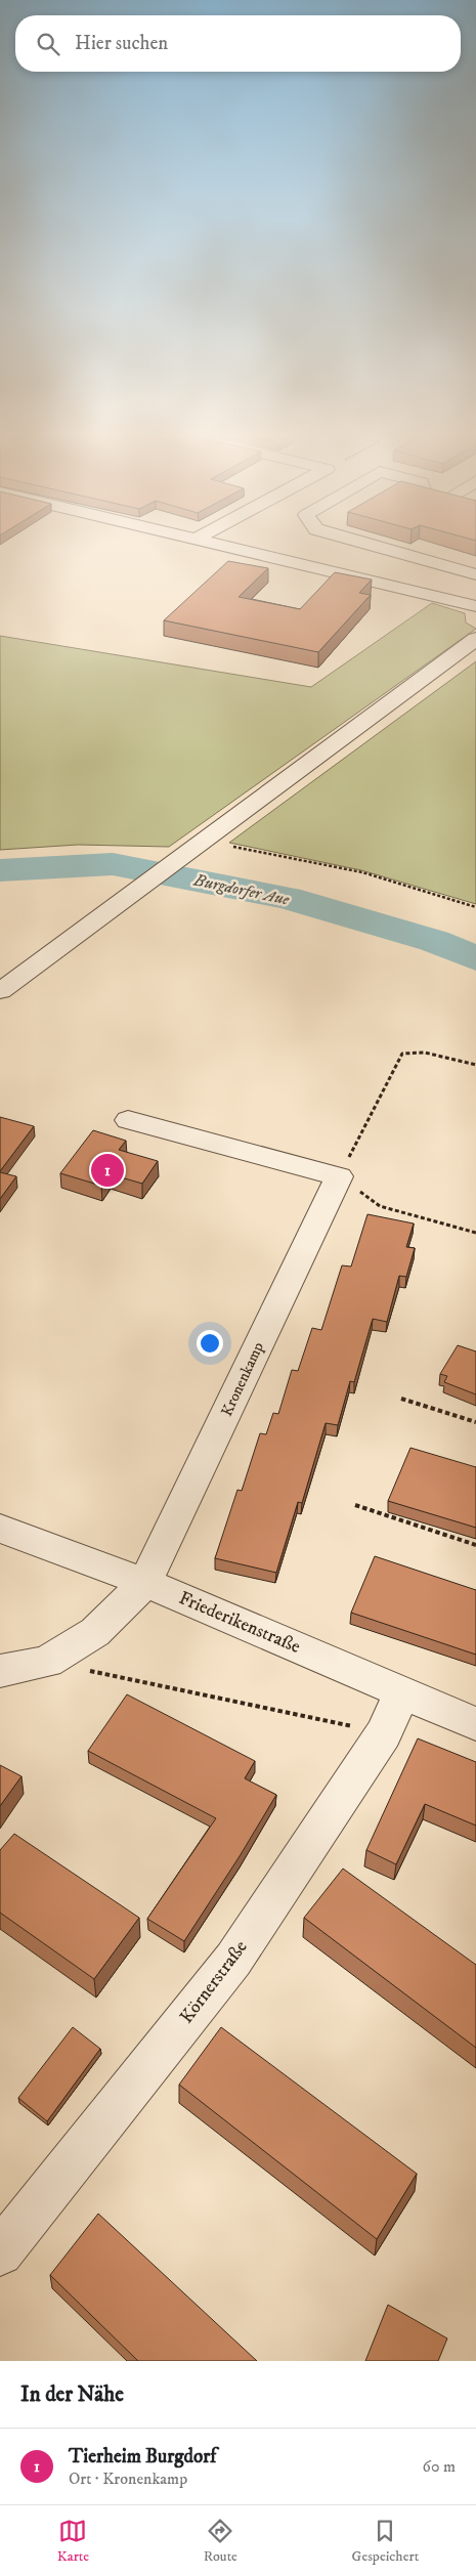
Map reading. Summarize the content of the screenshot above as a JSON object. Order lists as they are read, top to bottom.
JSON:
{
  "streets": {
    "street": ["Kronenkamp", "Friederikenstraße", "Körnerstraße"]
  },
  "crossings": [
    ["Kronenkamp", "Friederikenstraße"],
    ["Friederikenstraße", "Körnerstraße"]
  ],
  "water": ["Burgdorfer Aue"],
  "page": {
    "search": "Hier suchen",
    "pins": "1",
    "heading": "In der Nähe",
    "list": [
      {
        "mark": "1",
        "name": "Tierheim Burgdorf",
        "note": "Ort · Kronenkamp",
        "value": "60 m"
      }
    ],
    "nav": ["Karte", "Route", "Gespeichert"]
  }
}
